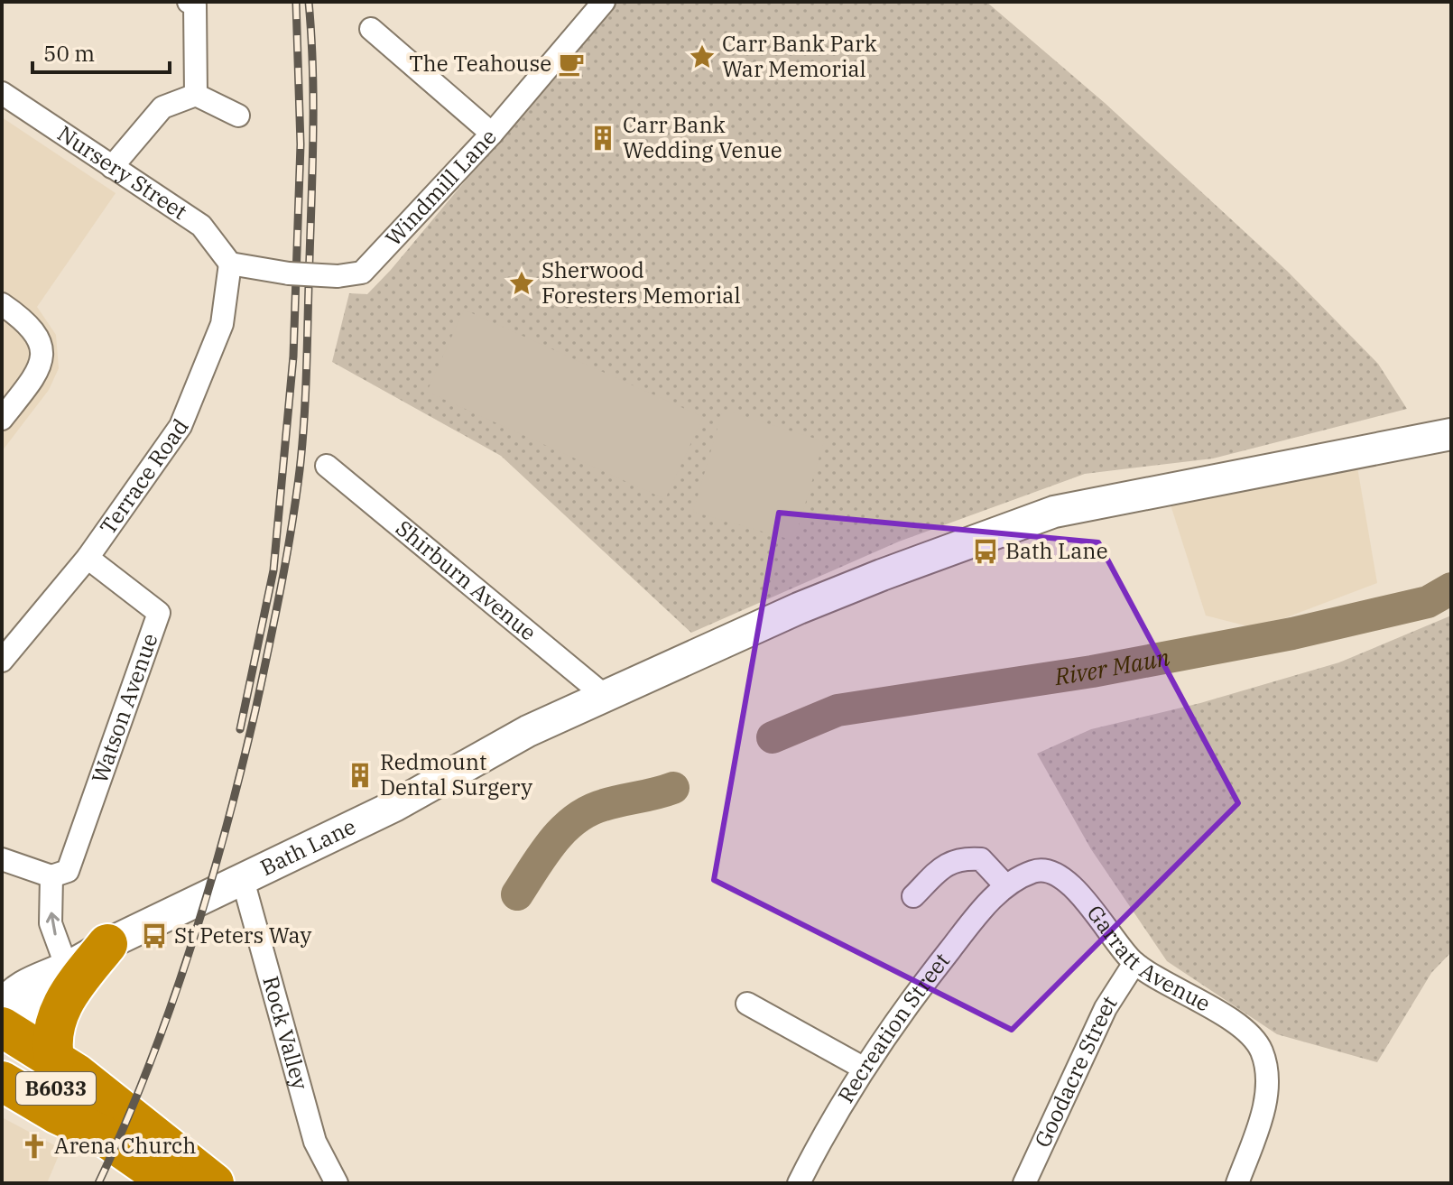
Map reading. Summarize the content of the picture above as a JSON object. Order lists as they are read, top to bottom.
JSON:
{
  "streets": {
    "highway": ["B6033"],
    "main road": ["Bath Lane"],
    "street": [
      "Nursery Street",
      "Windmill Lane",
      "Terrace Road",
      "Shirburn Avenue",
      "Watson Avenue",
      "Garratt Avenue",
      "Recreation Street",
      "Rock Valley",
      "Goodacre Street"
    ]
  },
  "crossings": [
    ["Nursery Street", "Windmill Lane"],
    ["Nursery Street", "Terrace Road"],
    ["Windmill Lane", "Terrace Road"],
    ["Terrace Road", "Watson Avenue"],
    ["Shirburn Avenue", "Bath Lane"],
    ["Bath Lane", "Rock Valley"],
    ["Bath Lane", "B6033"],
    ["Garratt Avenue", "Recreation Street"],
    ["Garratt Avenue", "Goodacre Street"]
  ],
  "water": ["River Maun"],
  "places": {
    "place": ["Carr Bank Park War Memorial", "Sherwood Foresters Memorial"],
    "cafe": ["The Teahouse"],
    "building": ["Carr Bank Wedding Venue", "Redmount Dental Surgery"],
    "bus stop": ["Bath Lane", "St Peters Way"],
    "church": ["Arena Church"]
  },
  "scale_bar": "50 m"
}
